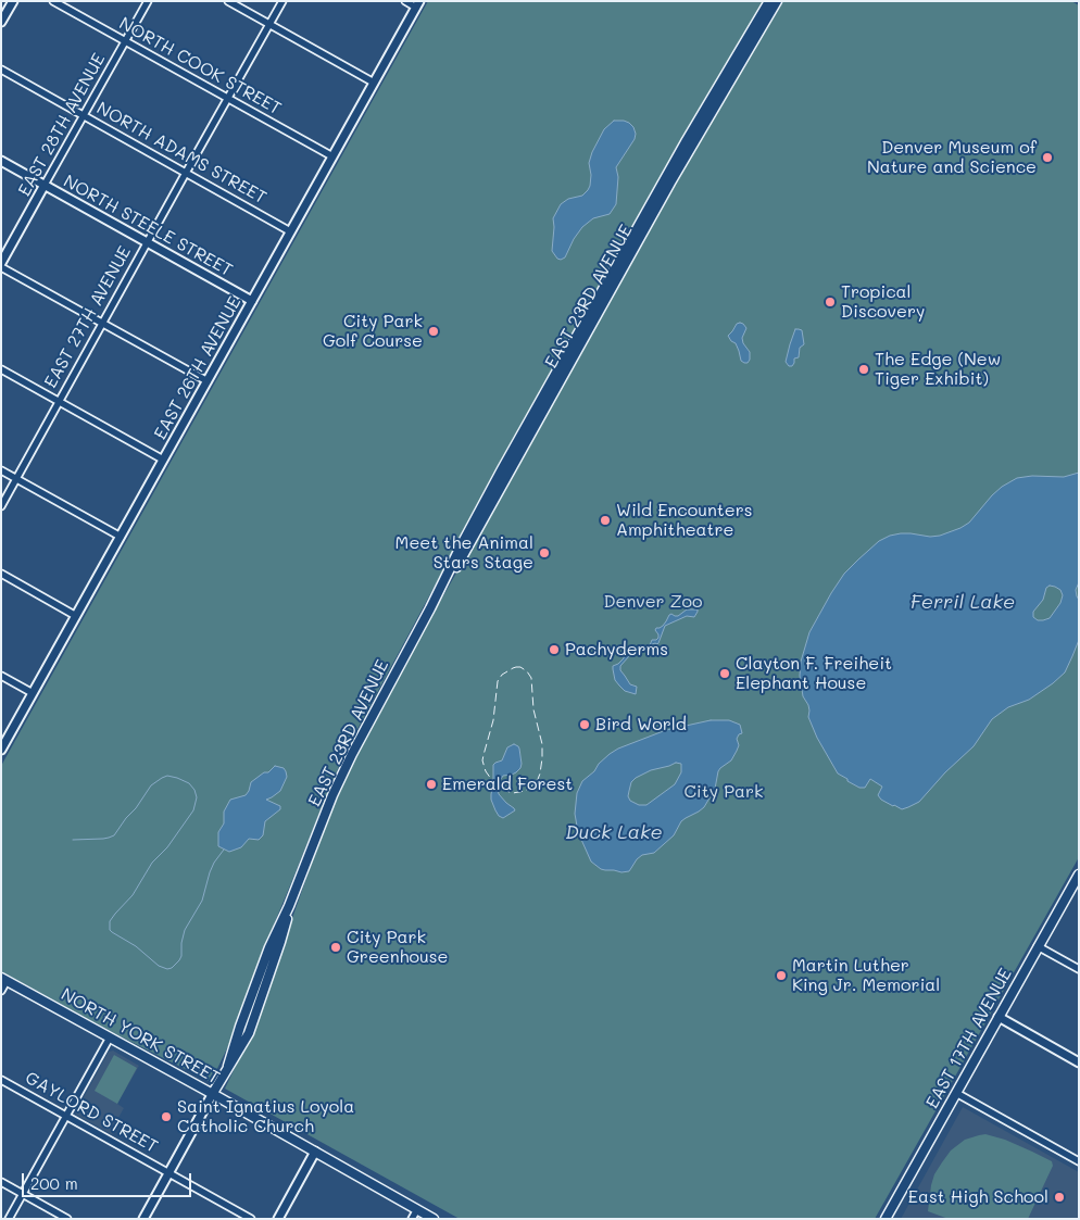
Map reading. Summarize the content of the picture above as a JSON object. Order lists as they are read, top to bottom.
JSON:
{
  "streets": {
    "main road": ["EAST 23RD AVENUE", "NORTH YORK STREET", "EAST 17TH AVENUE"],
    "street": [
      "NORTH COOK STREET",
      "EAST 28TH AVENUE",
      "NORTH ADAMS STREET",
      "NORTH STEELE STREET",
      "EAST 27TH AVENUE",
      "EAST 26TH AVENUE",
      "GAYLORD STREET"
    ]
  },
  "crossings": [
    ["NORTH COOK STREET", "EAST 28TH AVENUE"],
    ["NORTH COOK STREET", "EAST 27TH AVENUE"],
    ["NORTH COOK STREET", "EAST 26TH AVENUE"],
    ["EAST 28TH AVENUE", "NORTH ADAMS STREET"],
    ["EAST 28TH AVENUE", "NORTH STEELE STREET"],
    ["NORTH ADAMS STREET", "EAST 27TH AVENUE"],
    ["NORTH ADAMS STREET", "EAST 26TH AVENUE"],
    ["NORTH STEELE STREET", "EAST 27TH AVENUE"],
    ["NORTH STEELE STREET", "EAST 26TH AVENUE"],
    ["EAST 23RD AVENUE", "NORTH YORK STREET"],
    ["EAST 23RD AVENUE", "GAYLORD STREET"]
  ],
  "water": ["Ferril Lake", "Duck Lake"],
  "parks": ["Denver Zoo", "City Park"],
  "places": [
    "Denver Museum of Nature and Science",
    "Tropical Discovery",
    "City Park Golf Course",
    "The Edge (New Tiger Exhibit)",
    "Wild Encounters Amphitheatre",
    "Meet the Animal Stars Stage",
    "Pachyderms",
    "Clayton F. Freiheit Elephant House",
    "Bird World",
    "Emerald Forest",
    "City Park Greenhouse",
    "Martin Luther King Jr. Memorial",
    "Saint Ignatius Loyola Catholic Church",
    "East High School"
  ],
  "scale_bar": "200 m"
}
